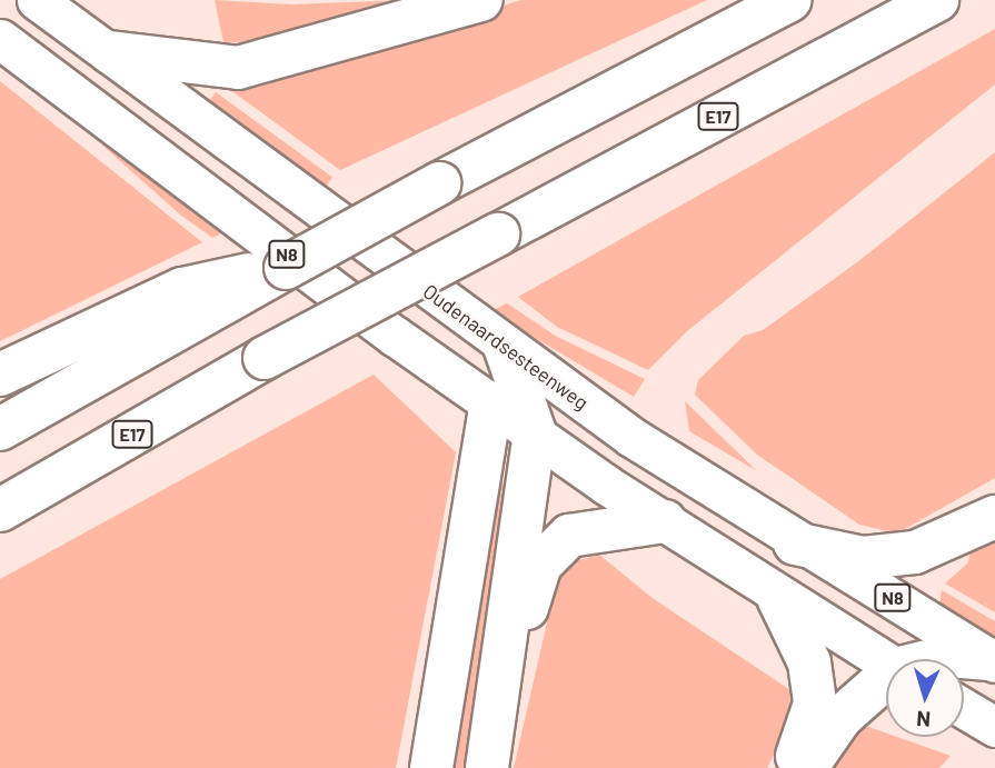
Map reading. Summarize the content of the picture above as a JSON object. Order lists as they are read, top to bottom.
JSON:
{
  "streets": {
    "highway": ["E17"],
    "main road": ["N8", "Oudenaardsesteenweg"]
  },
  "north": "bottom"
}
